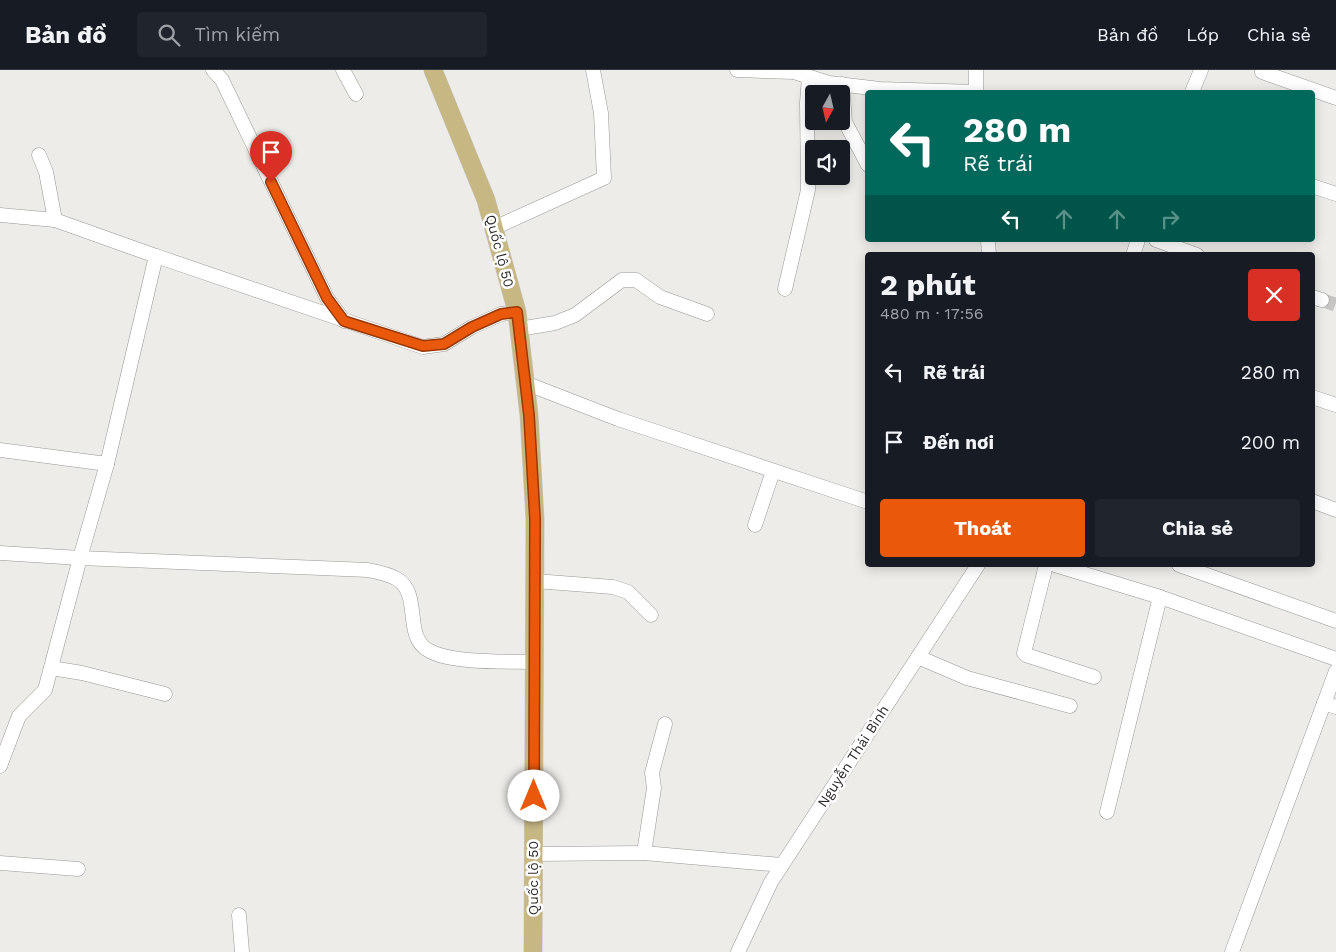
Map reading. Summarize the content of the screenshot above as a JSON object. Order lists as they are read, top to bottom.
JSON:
{
  "streets": {
    "main road": ["Quốc lộ 50"],
    "street": ["Nguyễn Thái Bình"]
  },
  "north": "bottom",
  "page": {
    "header": "Bản đồ",
    "search": "Tìm kiếm",
    "nav": ["Bản đồ", "Lớp", "Chia sẻ"],
    "turn": ["280 m", "Rẽ trái"],
    "heading": ["2 phút", "480 m · 17:56"],
    "list": [
      {
        "name": "Rẽ trái",
        "value": "280 m"
      },
      {
        "name": "Đến nơi",
        "value": "200 m"
      }
    ],
    "buttons": ["Thoát", "Chia sẻ"]
  }
}
